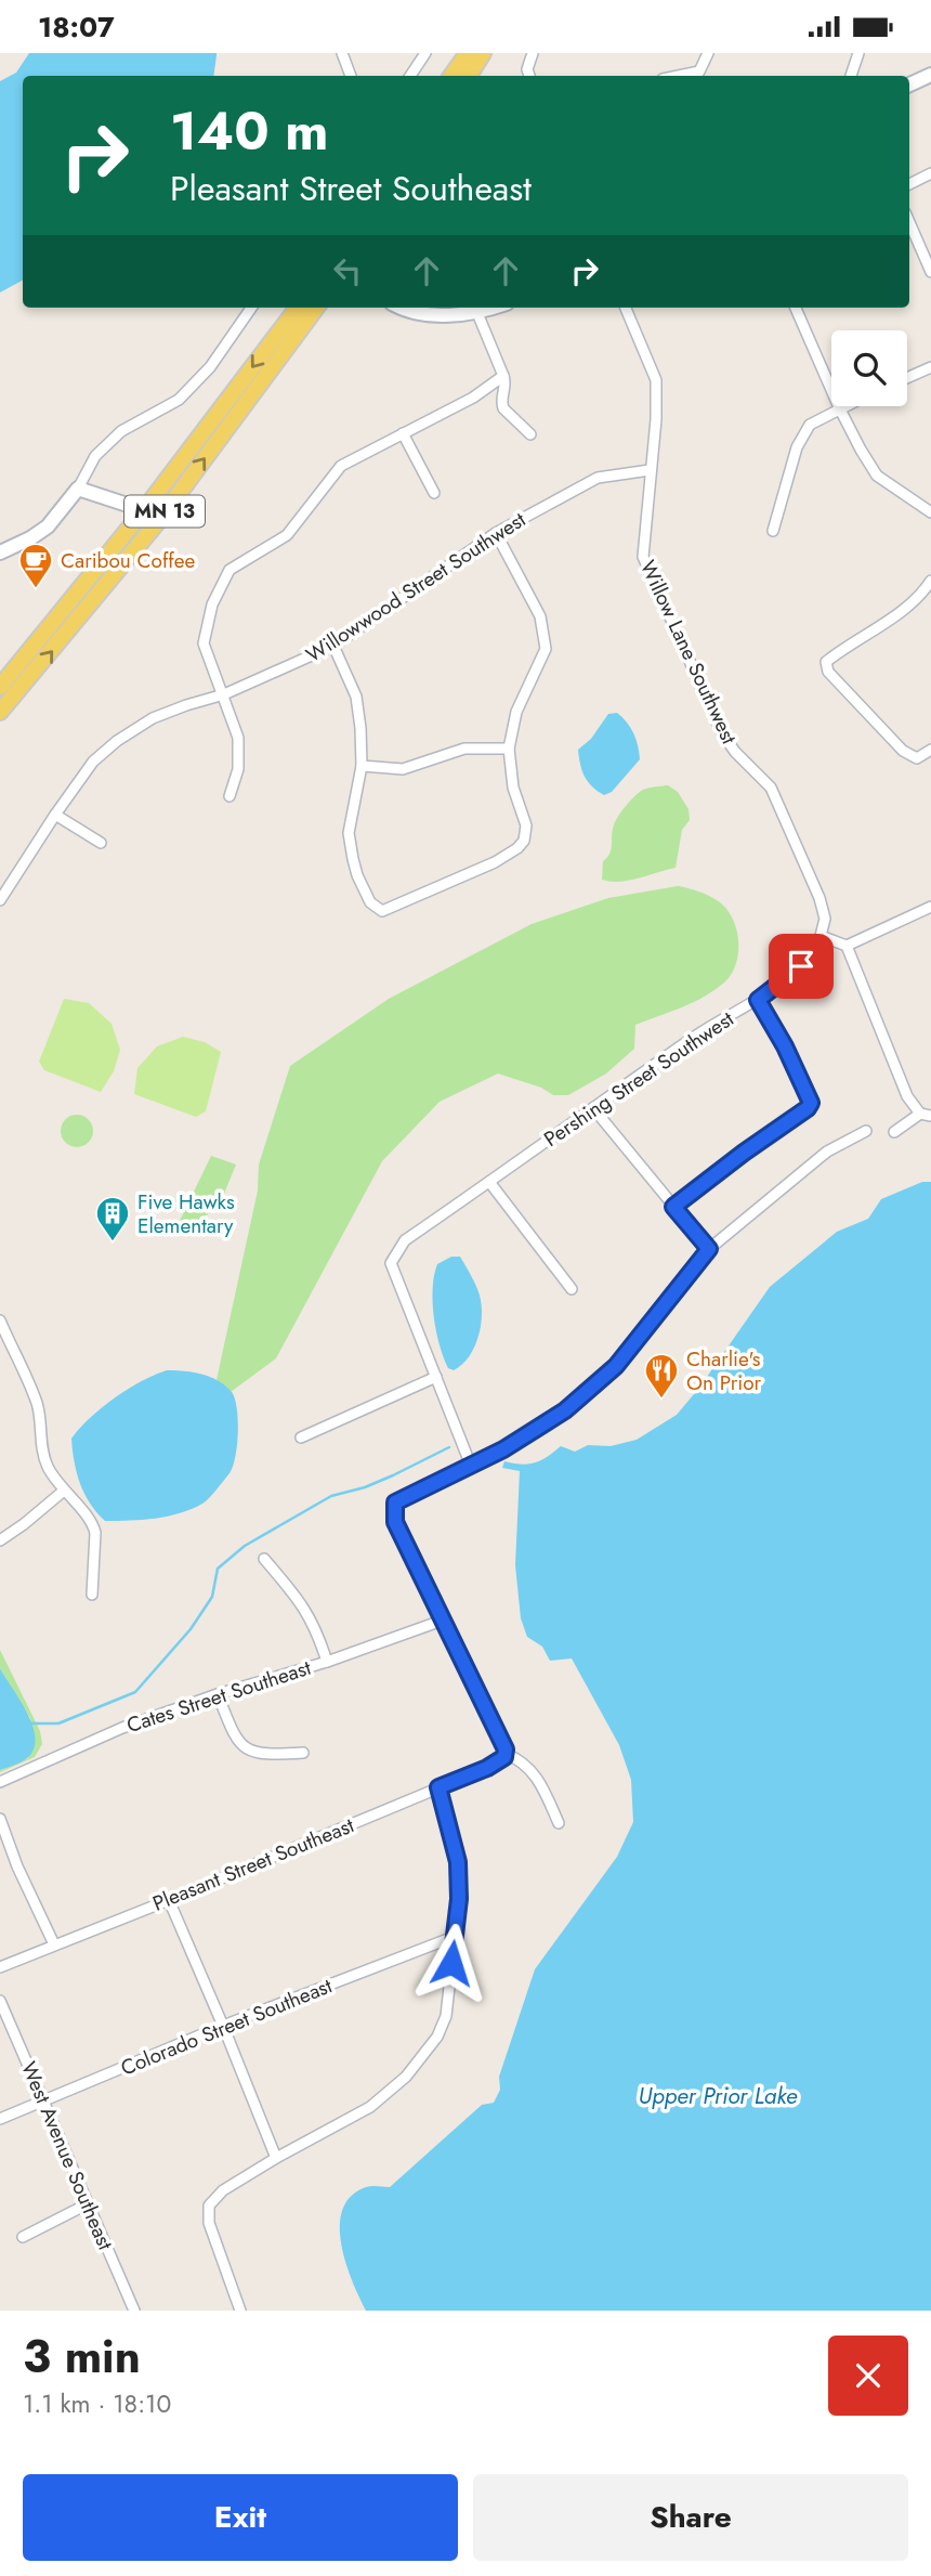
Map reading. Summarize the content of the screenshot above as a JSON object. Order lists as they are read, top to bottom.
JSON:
{
  "streets": {
    "main road": ["MN 13"],
    "street": [
      "Willowwood Street Southwest",
      "Willow Lane Southwest",
      "Pershing Street Southwest",
      "Cates Street Southeast",
      "Pleasant Street Southeast",
      "Colorado Street Southeast",
      "West Avenue Southeast"
    ]
  },
  "crossings": [
    ["Willowwood Street Southwest", "Willow Lane Southwest"],
    ["Willow Lane Southwest", "Pershing Street Southwest"],
    ["Colorado Street Southeast", "West Avenue Southeast"]
  ],
  "water": ["Upper Prior Lake"],
  "places": {
    "cafe": ["Caribou Coffee"],
    "building": ["Five Hawks Elementary"],
    "restaurant": ["Charlie's On Prior"]
  },
  "page": {
    "status": "18:07",
    "turn": ["140 m", "Pleasant Street Southeast"],
    "heading": ["3 min", "1.1 km · 18:10"],
    "buttons": ["Exit", "Share"]
  }
}
